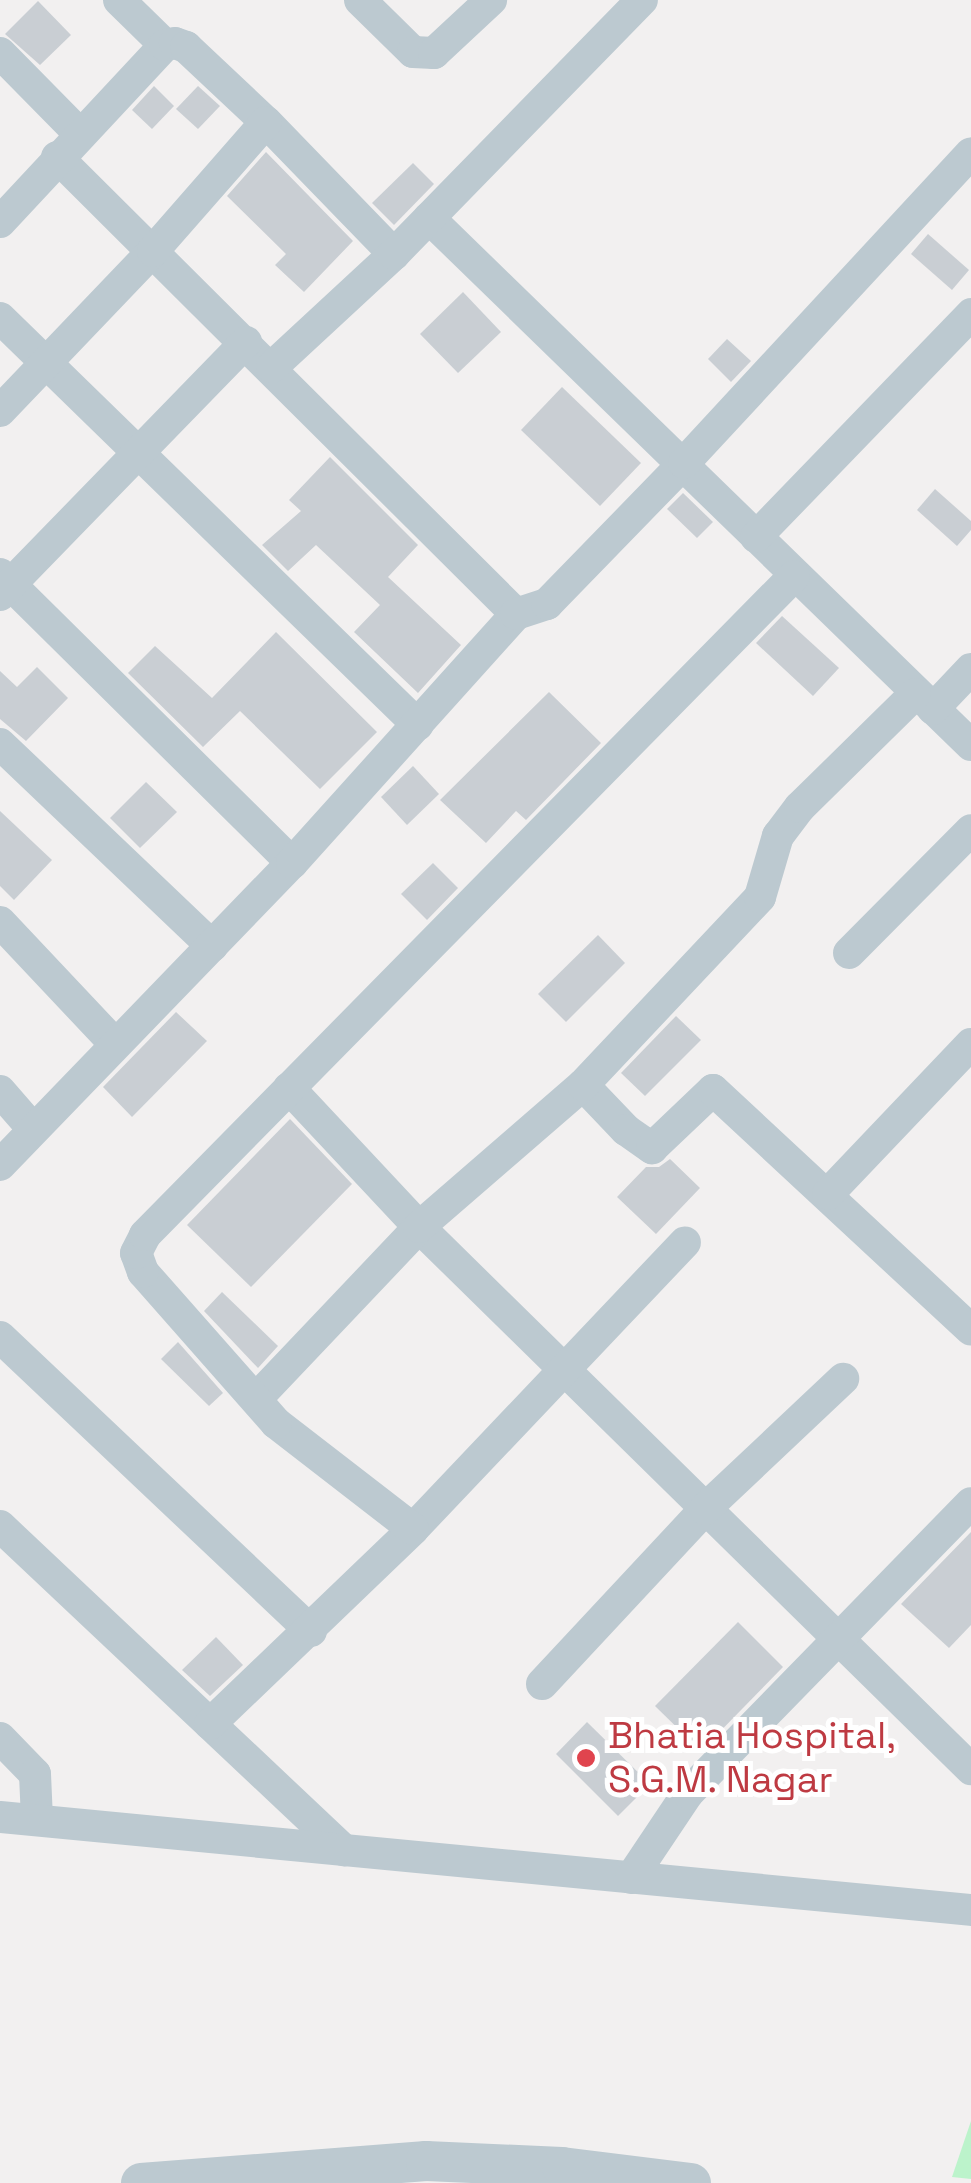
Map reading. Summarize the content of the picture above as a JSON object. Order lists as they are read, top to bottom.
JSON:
{
  "places": ["Bhatia Hospital, S.G.M. Nagar"]
}
